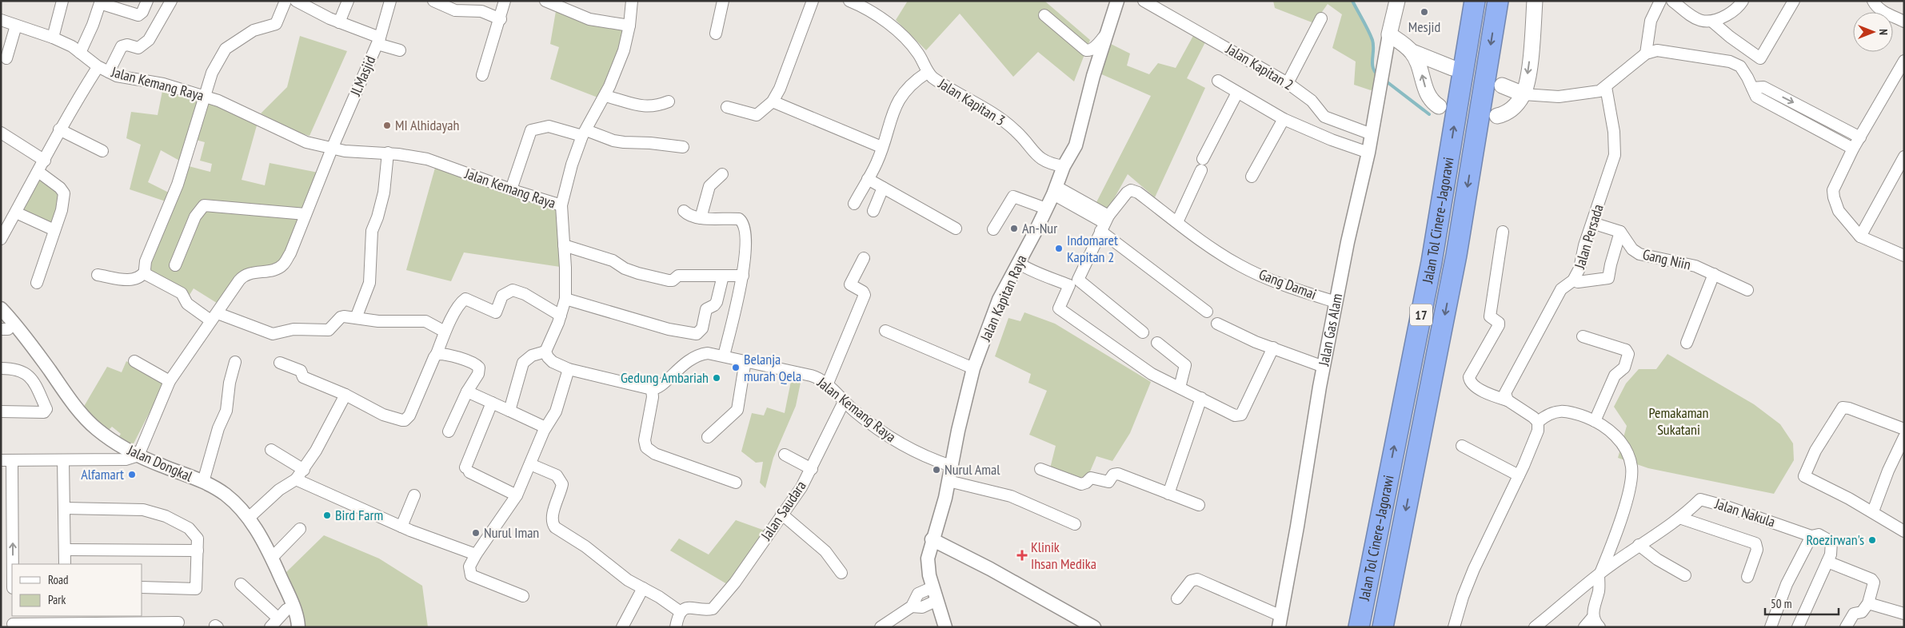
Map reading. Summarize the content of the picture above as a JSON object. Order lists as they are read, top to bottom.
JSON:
{
  "streets": {
    "highway": ["Jalan Tol Cinere–Jagorawi", "17"],
    "main road": ["Jalan Gas Alam"],
    "street": [
      "Jalan Kapitan 2",
      "Jl.Masjid",
      "Jalan Kemang Raya",
      "Jalan Kapitan 3",
      "Jalan Persada",
      "Gang Niin",
      "Gang Damai",
      "Jalan Kapitan Raya",
      "Jalan Dongkal",
      "Jalan Saudara",
      "Jalan Nakula"
    ]
  },
  "crossings": [
    ["Jalan Kapitan 2", "Jalan Gas Alam"],
    ["Jl.Masjid", "Jalan Kemang Raya"],
    ["Jl.Masjid", "Jalan Dongkal"],
    ["Jalan Kemang Raya", "Jalan Kapitan Raya"],
    ["Jalan Kemang Raya", "Jalan Saudara"],
    ["Jalan Kapitan 3", "Jalan Kapitan Raya"],
    ["Gang Damai", "Jalan Gas Alam"]
  ],
  "parks": ["Pemakaman Sukatani"],
  "places": {
    "other": [
      "Mesjid",
      "MI Alhidayah",
      "An-Nur",
      "Indomaret Kapitan 2",
      "Belanja murah Qela",
      "Gedung Ambariah",
      "Nurul Amal",
      "Alfamart",
      "Bird Farm",
      "Nurul Iman",
      "Roezirwan's"
    ],
    "health": ["Klinik Ihsan Medika"]
  },
  "legend": ["Road", "Park"],
  "scale_bar": "50 m",
  "north": "right"
}
